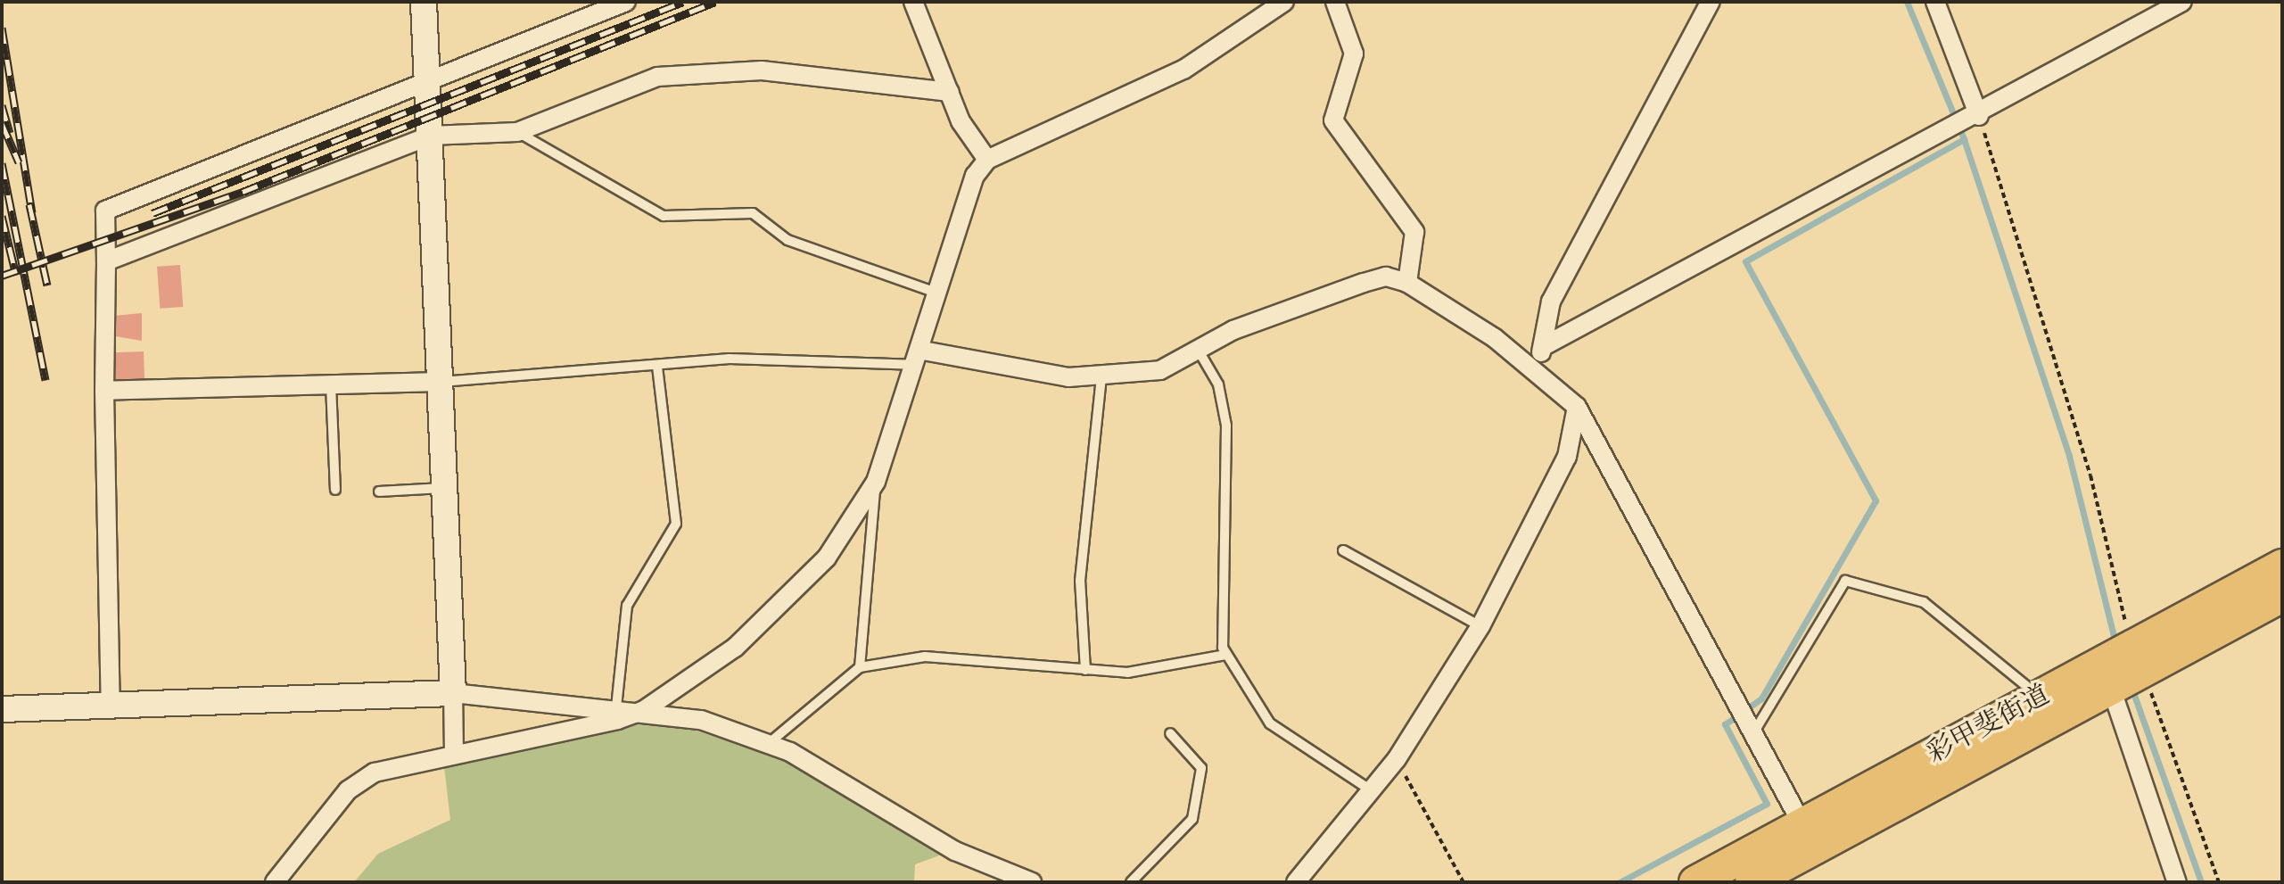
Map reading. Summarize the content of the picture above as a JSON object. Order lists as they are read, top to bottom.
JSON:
{
  "streets": {
    "highway": ["彩甲斐街道"]
  }
}
